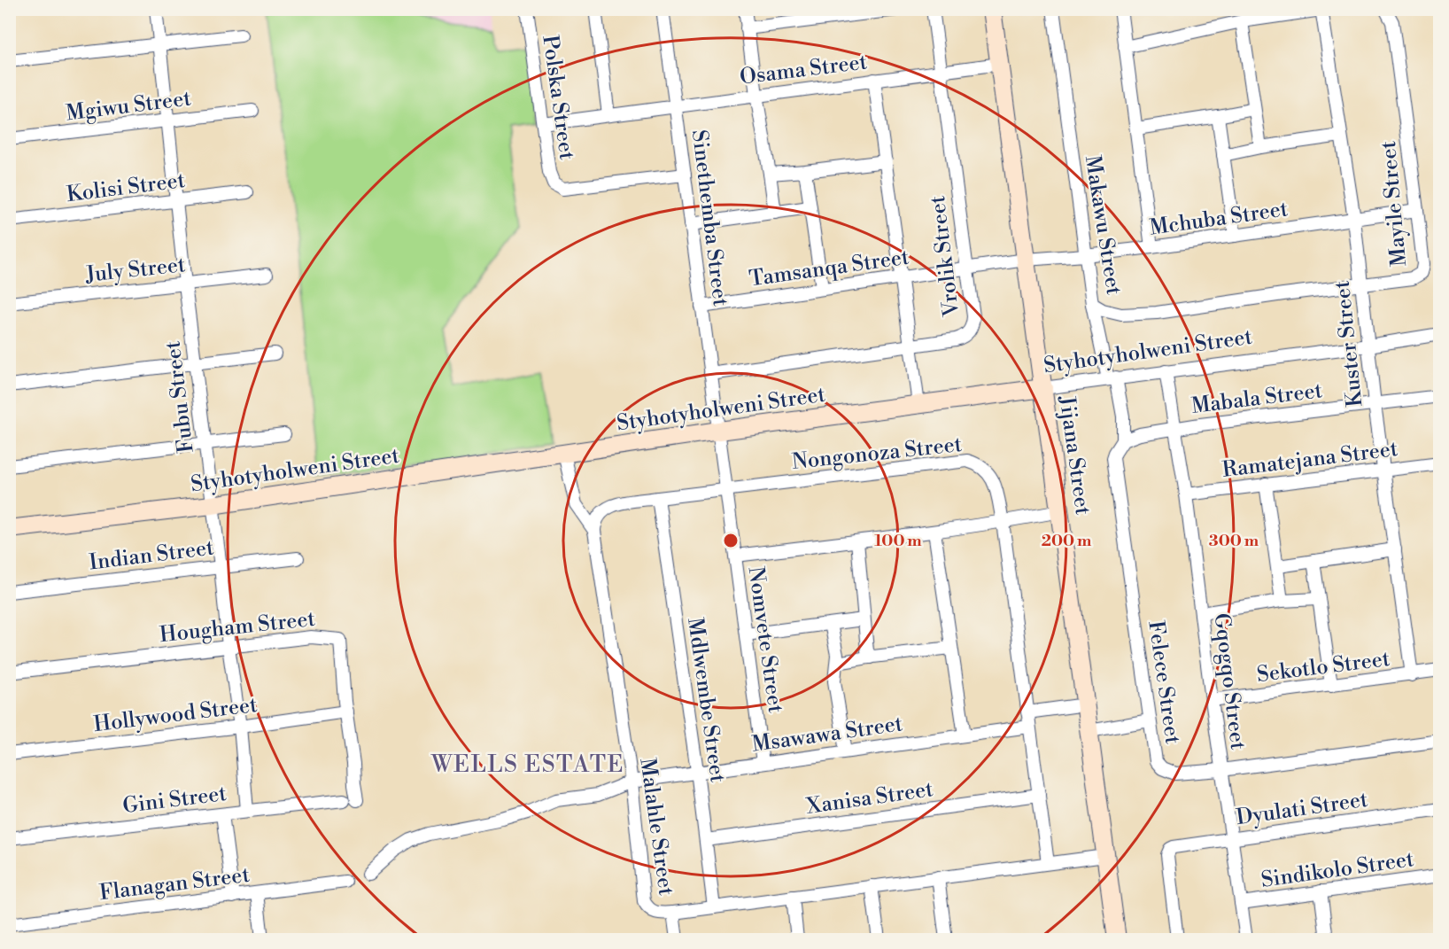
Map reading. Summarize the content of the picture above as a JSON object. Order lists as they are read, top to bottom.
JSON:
{
  "streets": {
    "street": [
      "Osama Street",
      "Polska Street",
      "Mgiwu Street",
      "Kolisi Street",
      "Mayile Street",
      "Sinethemba Street",
      "Mchuba Street",
      "Makawu Street",
      "Vrolik Street",
      "Tamsanqa Street",
      "July Street",
      "Kuster Street",
      "Styhotyholweni Street",
      "Fubu Street",
      "Mabala Street",
      "Nongonoza Street",
      "Jijana Street",
      "Ramatejana Street",
      "Indian Street",
      "Hougham Street",
      "Nomvete Street",
      "Sekotlo Street",
      "Gqogqo Street",
      "Felece Street",
      "Mdlwembe Street",
      "Hollywood Street",
      "Msawawa Street",
      "Xanisa Street",
      "Gini Street",
      "Dyulati Street",
      "Malahle Street",
      "Sindikolo Street",
      "Flanagan Street"
    ]
  },
  "crossings": [
    ["Osama Street", "Polska Street"],
    ["Osama Street", "Sinethemba Street"],
    ["Osama Street", "Vrolik Street"],
    ["Osama Street", "Jijana Street"],
    ["Polska Street", "Sinethemba Street"],
    ["Mgiwu Street", "Fubu Street"],
    ["Kolisi Street", "Fubu Street"],
    ["Mayile Street", "Mchuba Street"],
    ["Mayile Street", "Makawu Street"],
    ["Mayile Street", "Kuster Street"],
    ["Sinethemba Street", "Vrolik Street"],
    ["Sinethemba Street", "Tamsanqa Street"],
    ["Sinethemba Street", "Styhotyholweni Street"],
    ["Sinethemba Street", "Nomvete Street"],
    ["Mchuba Street", "Makawu Street"],
    ["Mchuba Street", "Tamsanqa Street"],
    ["Mchuba Street", "Kuster Street"],
    ["Mchuba Street", "Jijana Street"],
    ["Makawu Street", "Kuster Street"],
    ["Vrolik Street", "Tamsanqa Street"],
    ["Tamsanqa Street", "Jijana Street"],
    ["July Street", "Fubu Street"],
    ["Kuster Street", "Styhotyholweni Street"],
    ["Kuster Street", "Mabala Street"],
    ["Kuster Street", "Ramatejana Street"],
    ["Kuster Street", "Sekotlo Street"],
    ["Styhotyholweni Street", "Fubu Street"],
    ["Styhotyholweni Street", "Jijana Street"],
    ["Styhotyholweni Street", "Nomvete Street"],
    ["Styhotyholweni Street", "Gqogqo Street"],
    ["Fubu Street", "Indian Street"],
    ["Fubu Street", "Hougham Street"],
    ["Fubu Street", "Hollywood Street"],
    ["Fubu Street", "Gini Street"],
    ["Mabala Street", "Gqogqo Street"],
    ["Nongonoza Street", "Nomvete Street"],
    ["Nongonoza Street", "Mdlwembe Street"],
    ["Nongonoza Street", "Msawawa Street"],
    ["Nongonoza Street", "Xanisa Street"],
    ["Nongonoza Street", "Malahle Street"],
    ["Jijana Street", "Malahle Street"],
    ["Ramatejana Street", "Gqogqo Street"],
    ["Hougham Street", "Hollywood Street"],
    ["Hougham Street", "Gini Street"],
    ["Nomvete Street", "Msawawa Street"],
    ["Sekotlo Street", "Gqogqo Street"],
    ["Gqogqo Street", "Felece Street"],
    ["Gqogqo Street", "Dyulati Street"],
    ["Gqogqo Street", "Sindikolo Street"],
    ["Mdlwembe Street", "Msawawa Street"],
    ["Mdlwembe Street", "Xanisa Street"],
    ["Mdlwembe Street", "Malahle Street"],
    ["Msawawa Street", "Malahle Street"]
  ],
  "districts": ["WELLS ESTATE"],
  "rings": ["100 m", "200 m", "300 m"]
}
